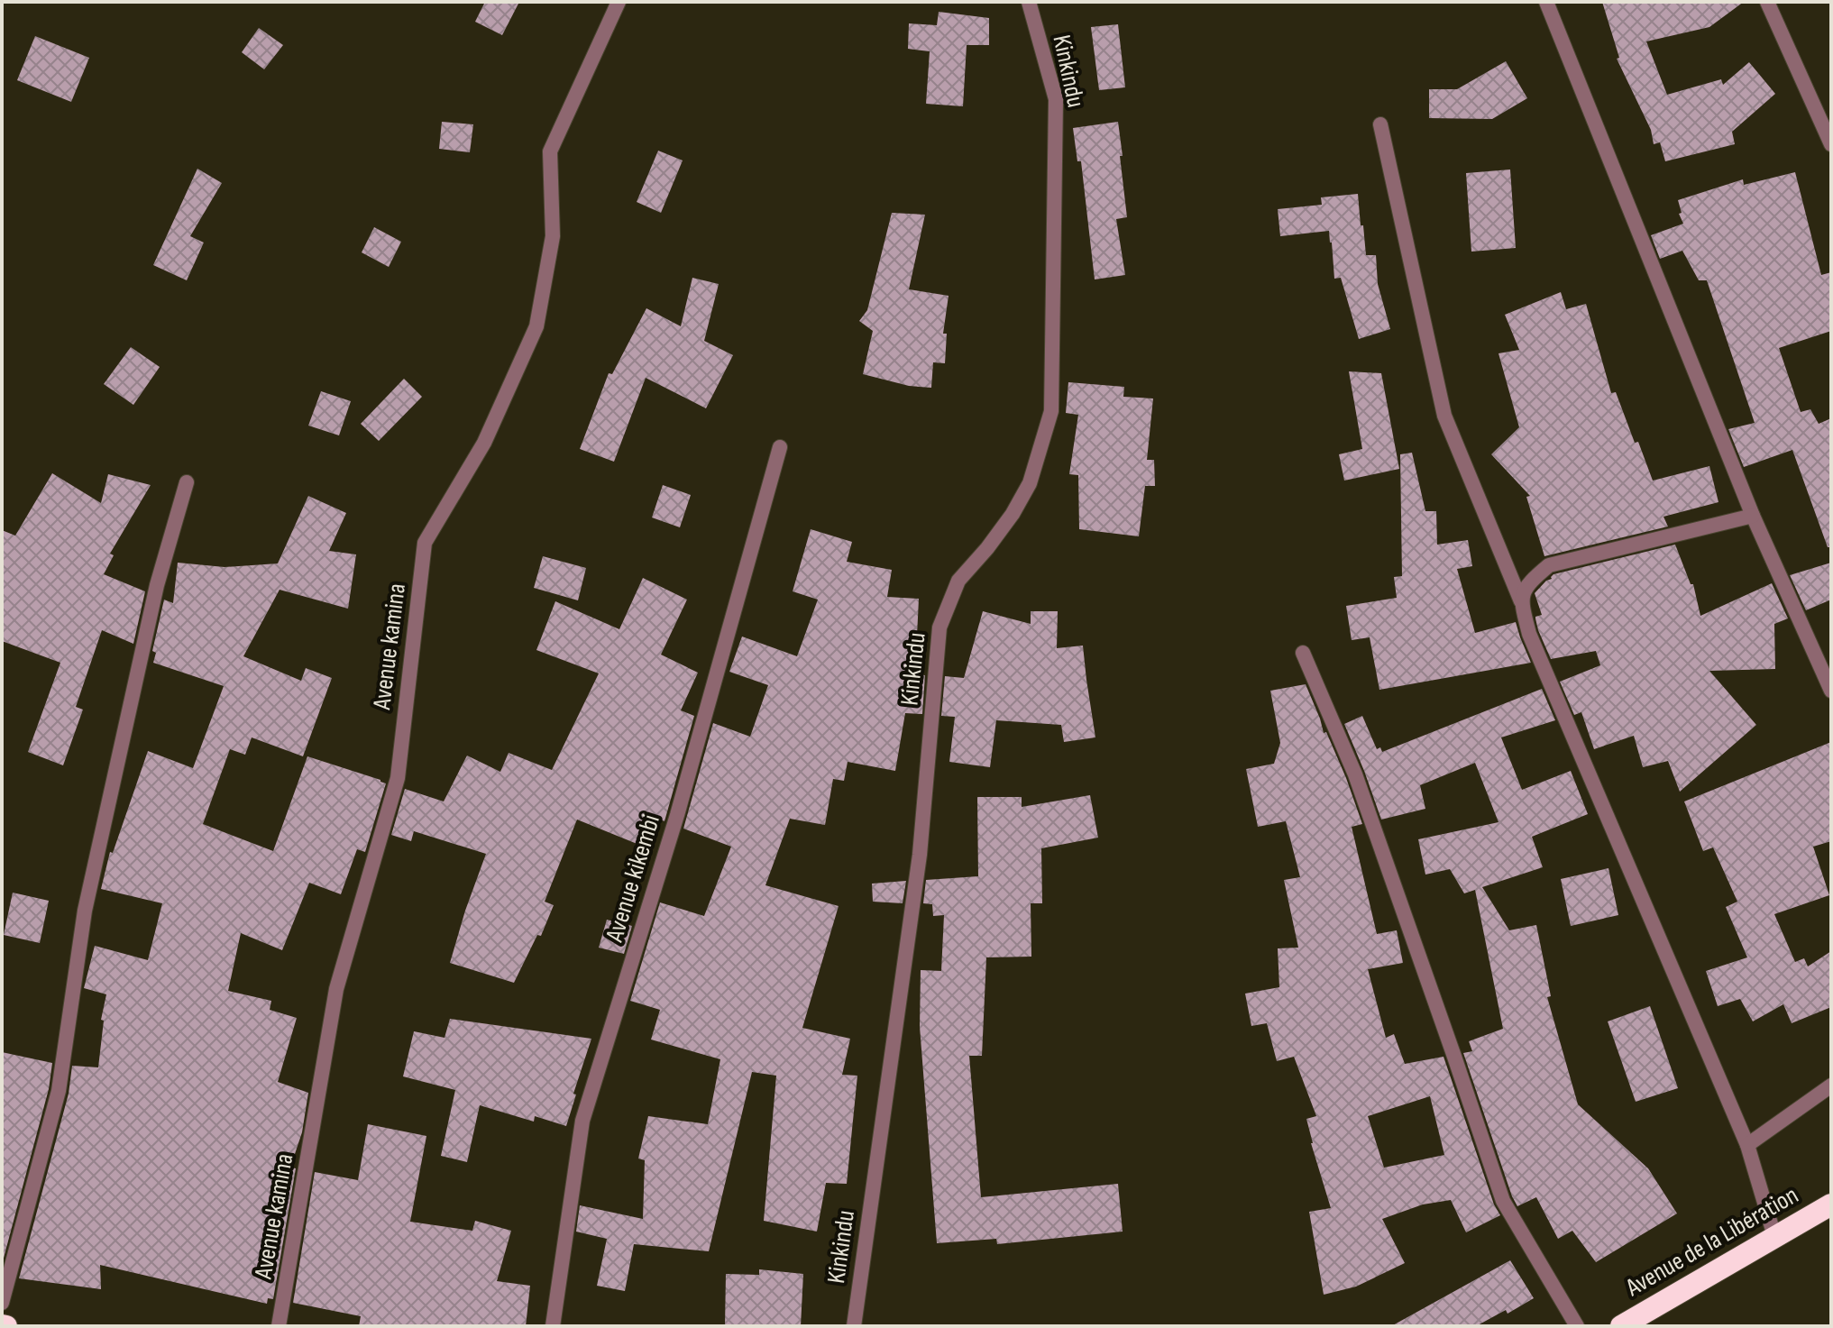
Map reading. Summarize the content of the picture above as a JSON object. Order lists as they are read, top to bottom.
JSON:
{
  "streets": {
    "highway": ["Avenue de la Libération"],
    "street": ["Kinkindu", "Avenue kamina", "Avenue kikembi"]
  }
}
